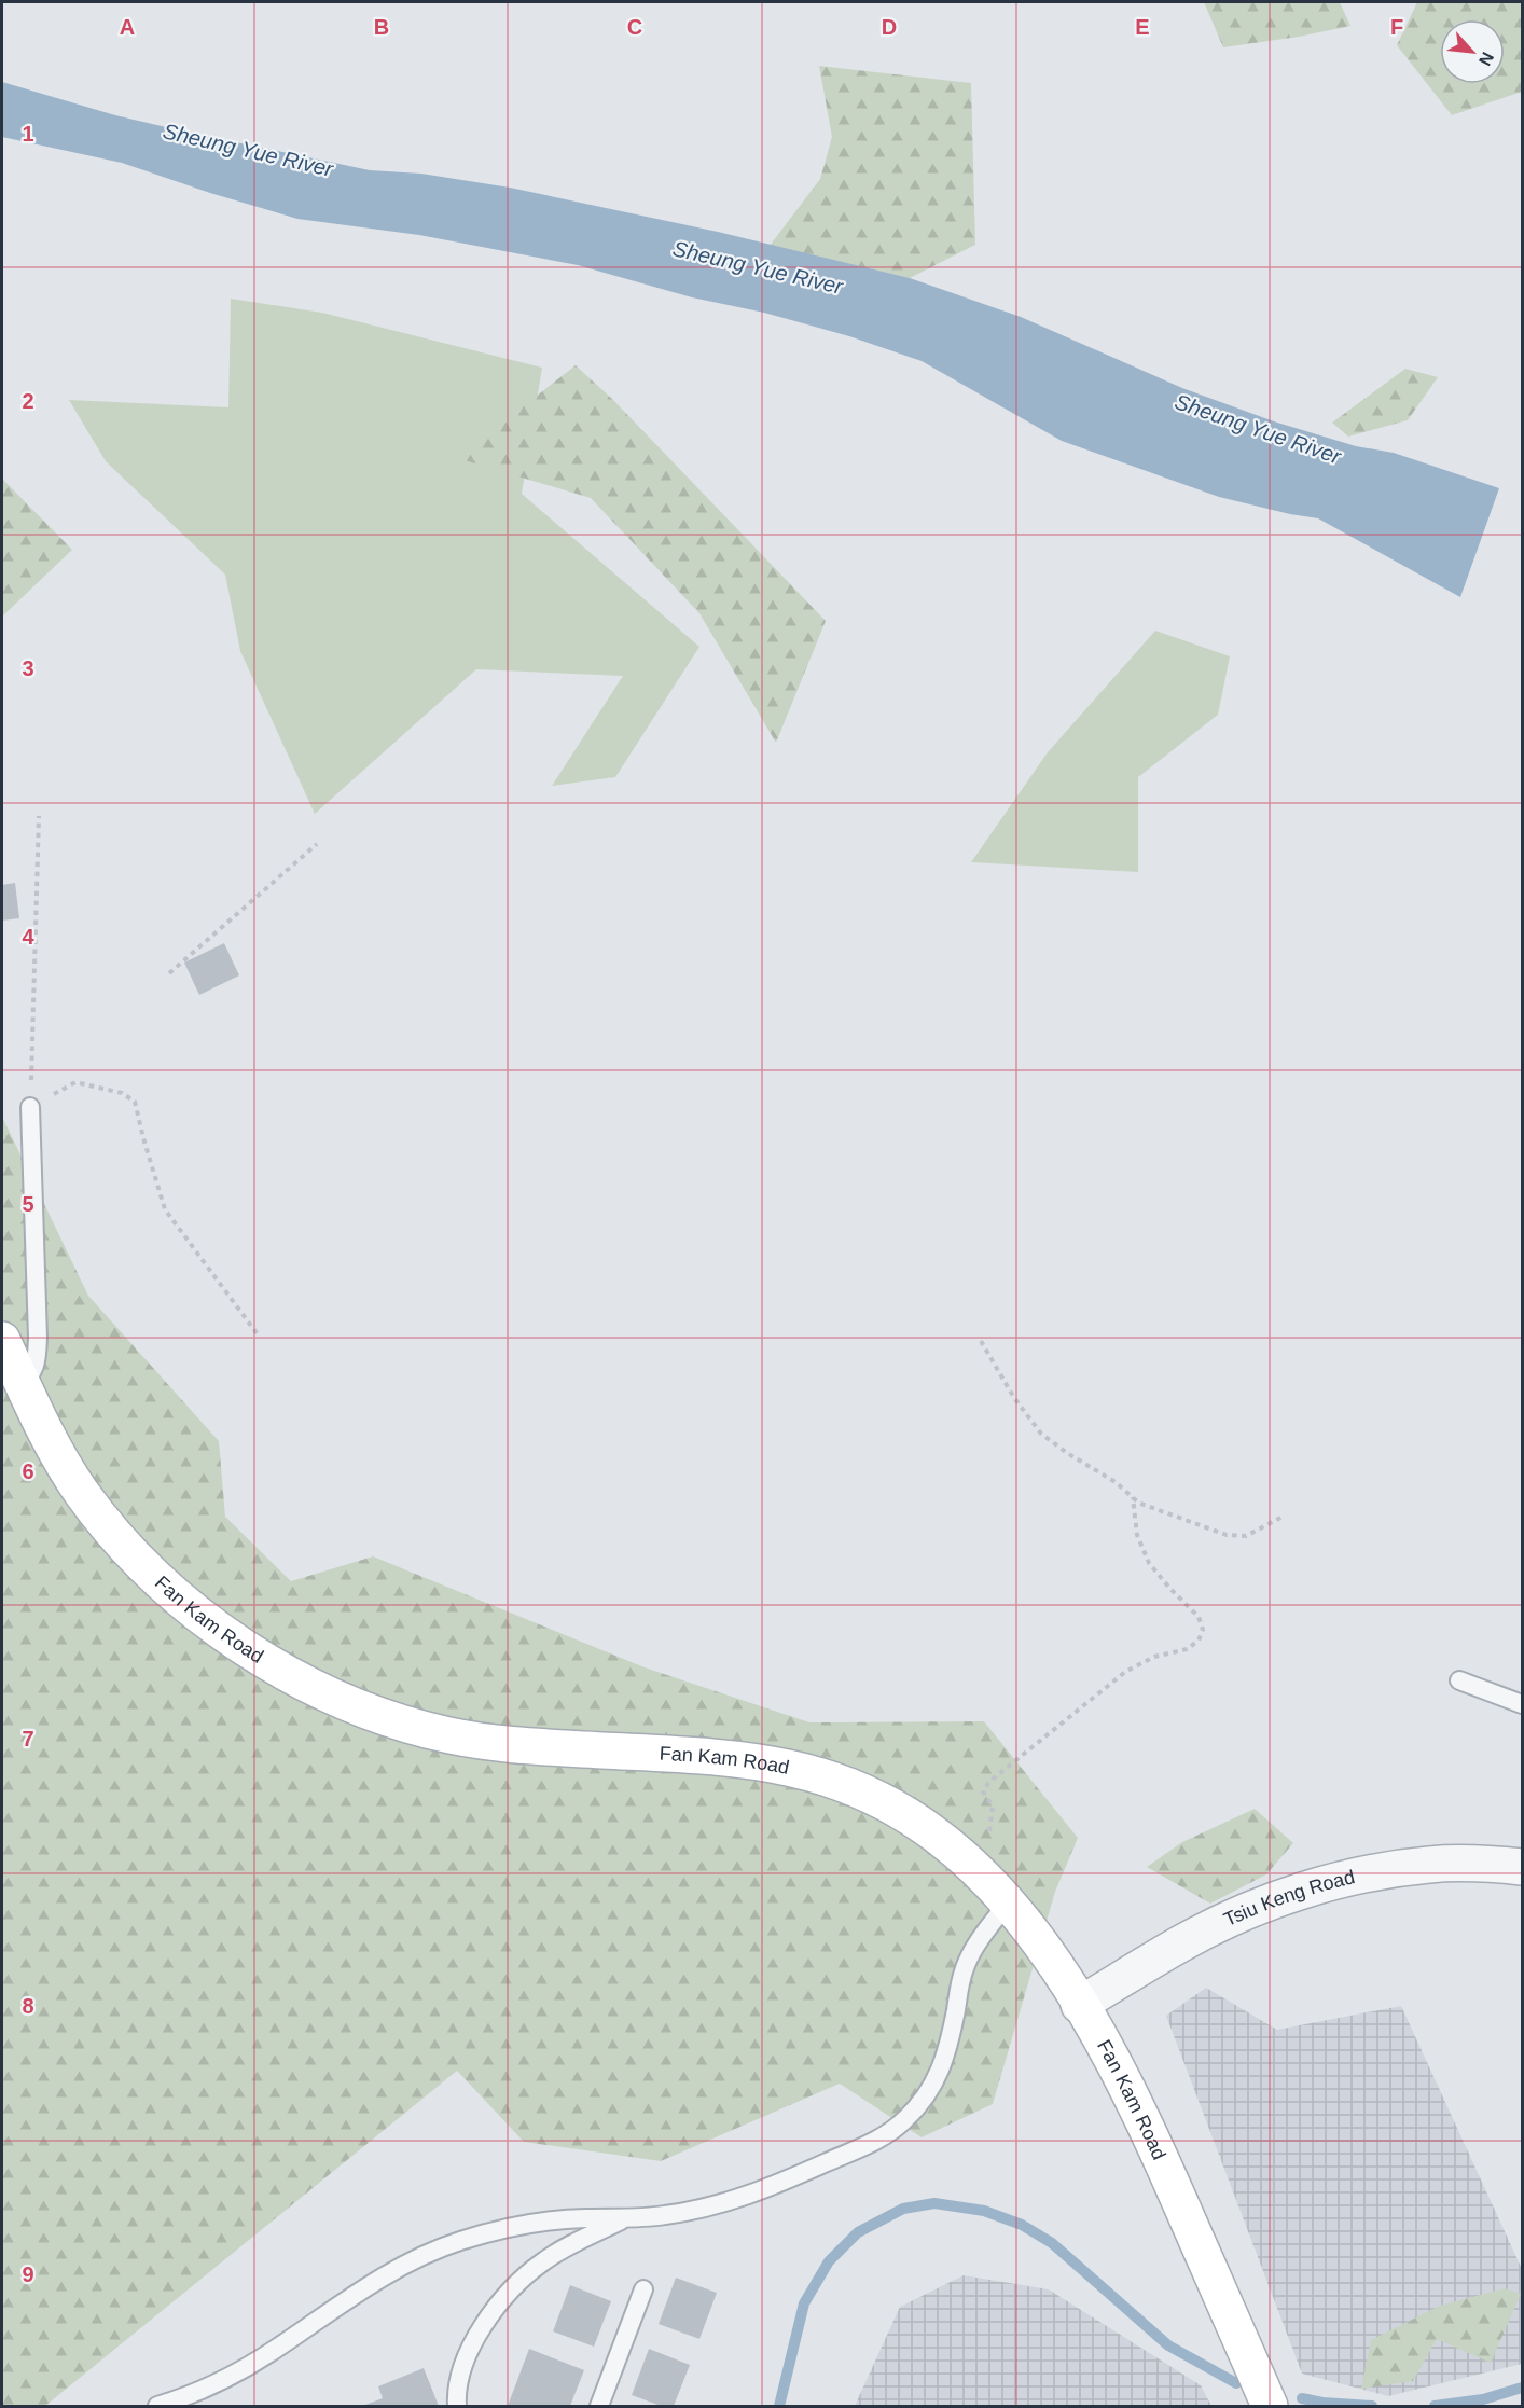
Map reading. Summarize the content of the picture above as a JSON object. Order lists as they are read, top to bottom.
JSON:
{
  "streets": {
    "main road": ["Fan Kam Road"],
    "street": ["Tsiu Keng Road"]
  },
  "crossings": [
    ["Fan Kam Road", "Tsiu Keng Road"]
  ],
  "water": ["Sheung Yue River"],
  "north": "bottom right",
  "grid": {
    "columns": [
      "A",
      "B",
      "C",
      "D",
      "E",
      "F"
    ],
    "rows": [
      "1",
      "2",
      "3",
      "4",
      "5",
      "6",
      "7",
      "8",
      "9"
    ]
  }
}
